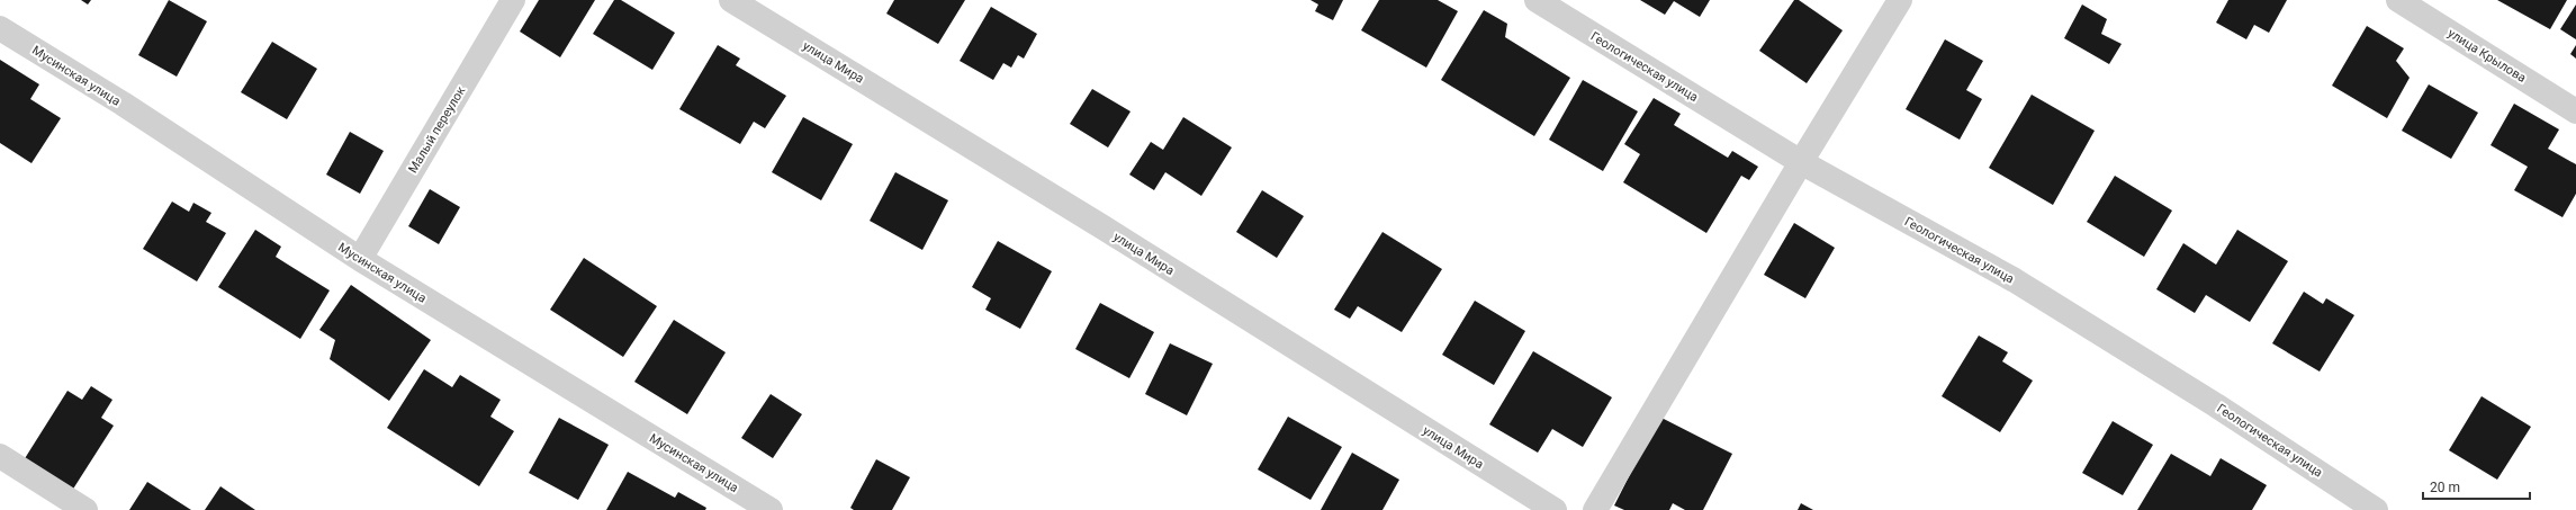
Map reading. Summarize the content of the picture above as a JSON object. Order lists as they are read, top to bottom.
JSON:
{
  "streets": {
    "street": [
      "улица Крылова",
      "улица Мира",
      "Геологическая улица",
      "Мусинская улица",
      "Малый переулок"
    ]
  },
  "crossings": [
    ["Мусинская улица", "Малый переулок"]
  ],
  "scale_bar": "20 m"
}
